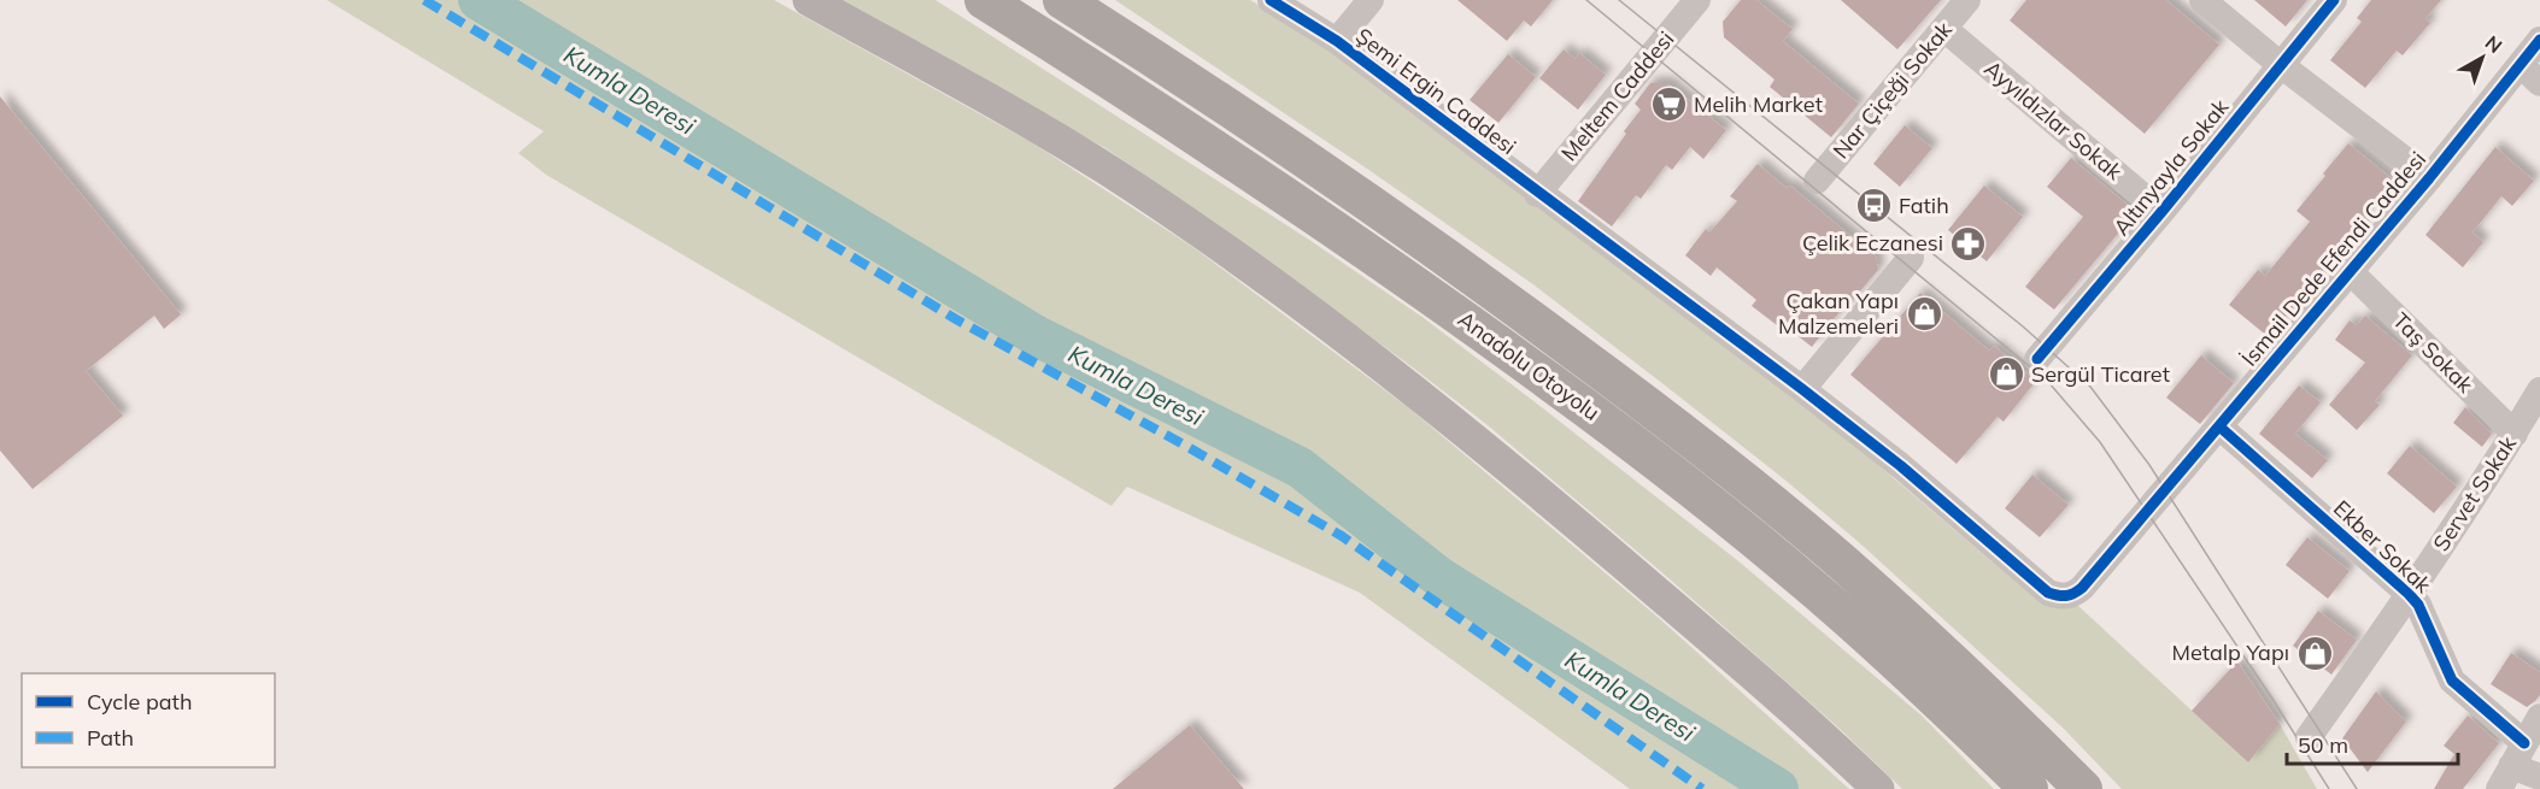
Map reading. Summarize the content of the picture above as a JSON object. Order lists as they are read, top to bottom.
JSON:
{
  "streets": {
    "highway": ["Anadolu Otoyolu"],
    "street": [
      "Nar Çiçeği Sokak",
      "Şemi Ergin Caddesi",
      "Meltem Caddesi",
      "Ayyıldızlar Sokak",
      "Altınyayla Sokak",
      "İsmail Dede Efendi Caddesi",
      "Taş Sokak",
      "Servet Sokak",
      "Ekber Sokak"
    ]
  },
  "crossings": [
    ["Nar Çiçeği Sokak", "Ayyıldızlar Sokak"],
    ["Şemi Ergin Caddesi", "Meltem Caddesi"],
    ["Şemi Ergin Caddesi", "İsmail Dede Efendi Caddesi"],
    ["Ayyıldızlar Sokak", "Altınyayla Sokak"],
    ["İsmail Dede Efendi Caddesi", "Taş Sokak"],
    ["İsmail Dede Efendi Caddesi", "Ekber Sokak"],
    ["Taş Sokak", "Servet Sokak"],
    ["Servet Sokak", "Ekber Sokak"]
  ],
  "water": ["Kumla Deresi"],
  "places": {
    "supermarket": ["Melih Market"],
    "bus stop": ["Fatih"],
    "pharmacy": ["Çelik Eczanesi"],
    "shop": ["Çakan Yapı Malzemeleri", "Sergül Ticaret", "Metalp Yapı"]
  },
  "legend": ["Cycle path", "Path"],
  "scale_bar": "50 m",
  "north": "top right"
}
